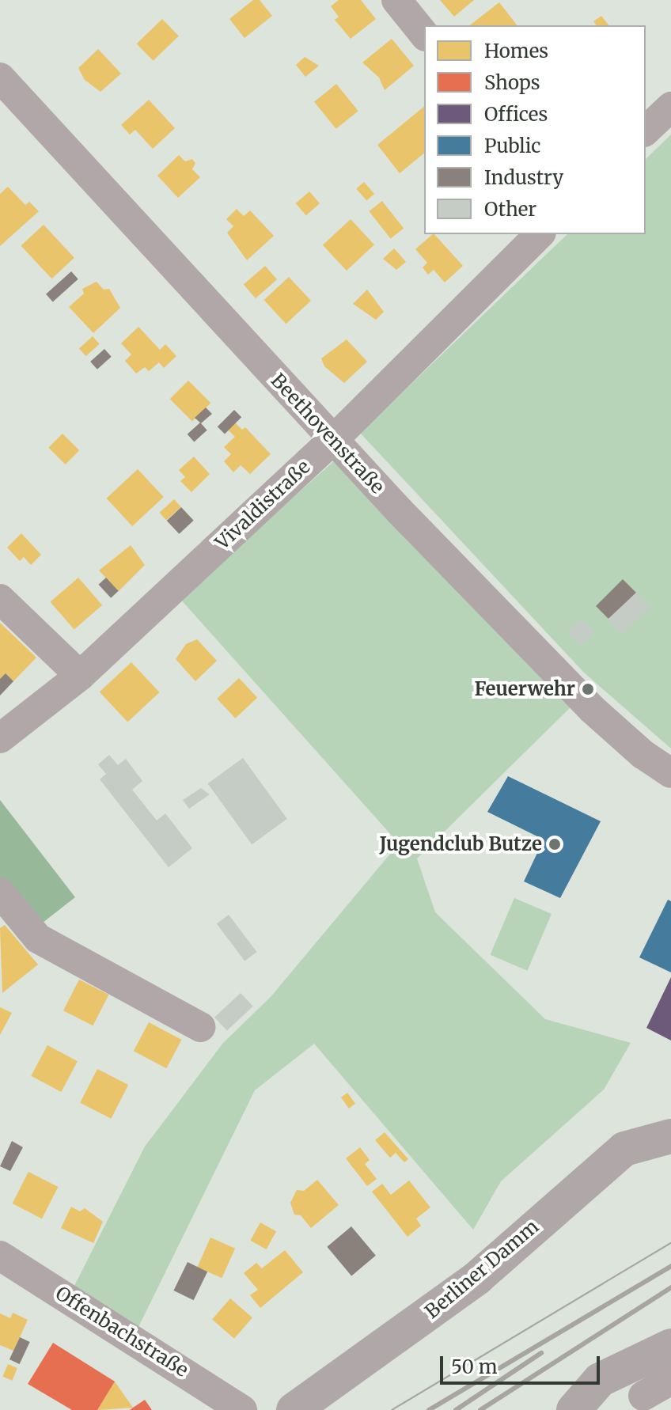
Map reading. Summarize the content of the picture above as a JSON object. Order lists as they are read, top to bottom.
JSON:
{
  "streets": {
    "main road": ["Berliner Damm"],
    "street": ["Beethovenstraße", "Vivaldistraße", "Offenbachstraße"]
  },
  "crossings": [
    ["Beethovenstraße", "Vivaldistraße"]
  ],
  "places": ["Feuerwehr", "Jugendclub Butze"],
  "legend": [
    "Homes",
    "Shops",
    "Offices",
    "Public",
    "Industry",
    "Other"
  ],
  "scale_bar": "50 m"
}
